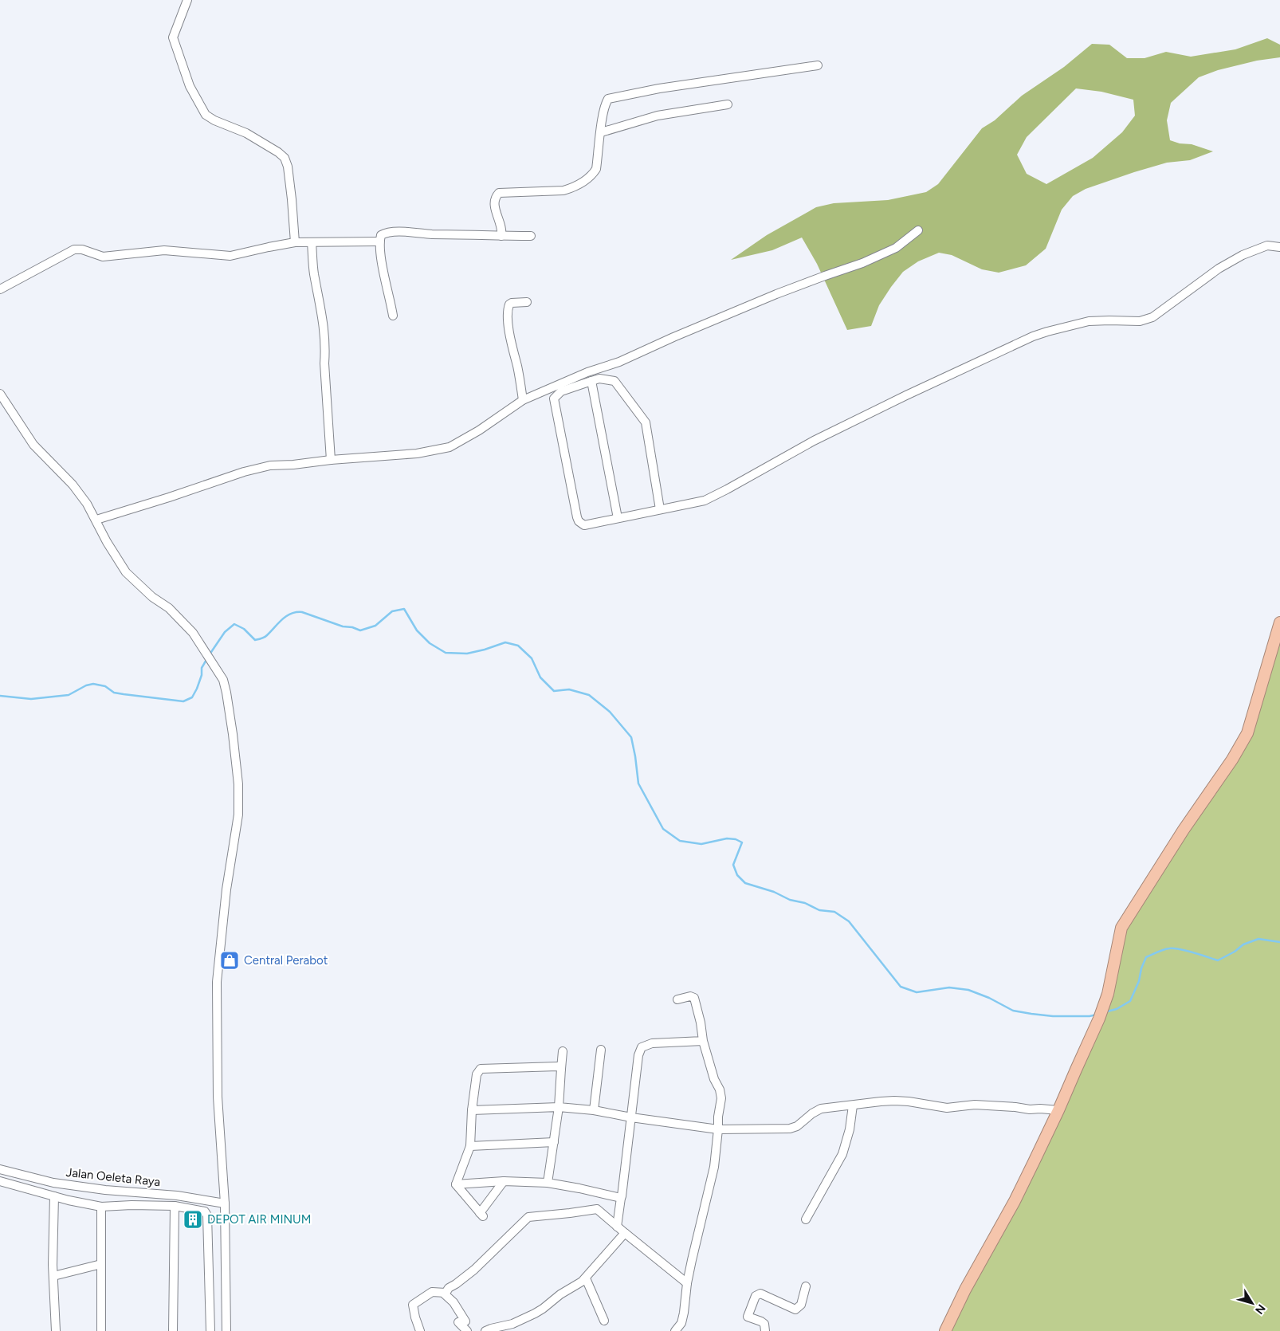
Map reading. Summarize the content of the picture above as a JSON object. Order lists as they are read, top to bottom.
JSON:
{
  "streets": {
    "street": ["Jalan Oeleta Raya"]
  },
  "places": {
    "shop": ["Central Perabot"],
    "building": ["DEPOT AIR MINUM"]
  },
  "north": "bottom right"
}
